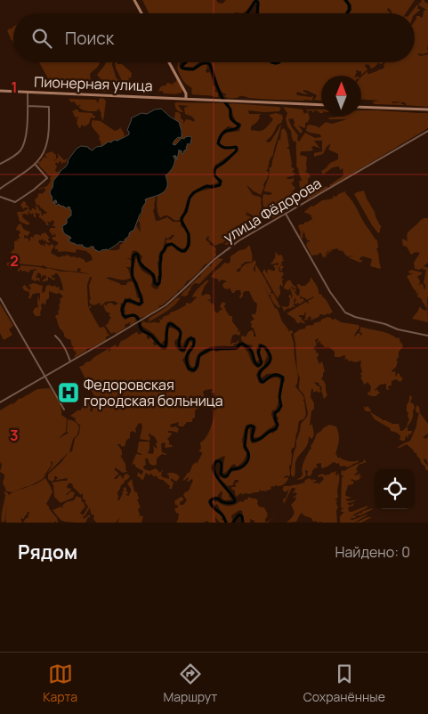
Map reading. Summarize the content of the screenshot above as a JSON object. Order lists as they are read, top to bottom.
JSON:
{
  "streets": {
    "main road": ["Пионерная улица"],
    "street": ["улица Фёдорова"]
  },
  "places": {
    "hospital": ["Федоровская городская больница"]
  },
  "north": "top",
  "page": {
    "search": "Поиск",
    "heading": ["Рядом", "Найдено: 0"],
    "nav": ["Карта", "Маршрут", "Сохранённые"]
  },
  "grid": {
    "rows": ["1", "2", "3"]
  }
}
